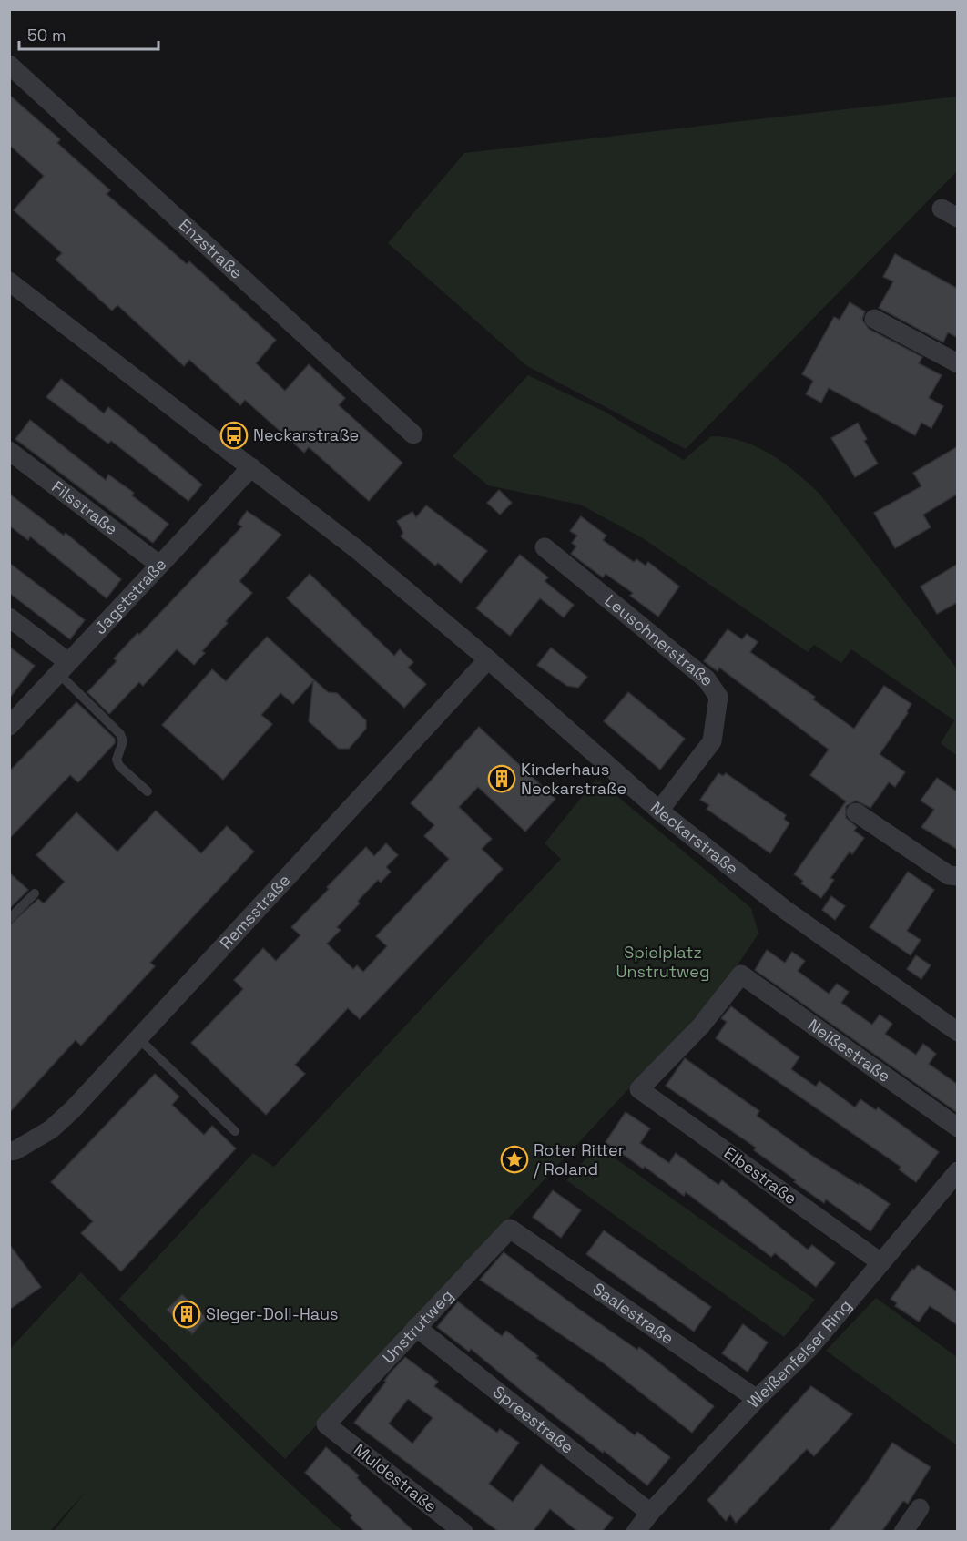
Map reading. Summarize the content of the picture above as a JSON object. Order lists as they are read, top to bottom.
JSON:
{
  "streets": {
    "street": [
      "Enzstraße",
      "Filsstraße",
      "Jagststraße",
      "Leuschnerstraße",
      "Neckarstraße",
      "Remsstraße",
      "Neißestraße",
      "Elbestraße",
      "Saalestraße",
      "Unstrutweg",
      "Weißenfelser Ring",
      "Spreestraße",
      "Muldestraße"
    ]
  },
  "crossings": [
    ["Filsstraße", "Jagststraße"],
    ["Jagststraße", "Neckarstraße"],
    ["Leuschnerstraße", "Neckarstraße"],
    ["Neckarstraße", "Remsstraße"],
    ["Neißestraße", "Elbestraße"],
    ["Elbestraße", "Weißenfelser Ring"],
    ["Saalestraße", "Unstrutweg"],
    ["Saalestraße", "Weißenfelser Ring"],
    ["Unstrutweg", "Spreestraße"],
    ["Unstrutweg", "Muldestraße"],
    ["Weißenfelser Ring", "Spreestraße"]
  ],
  "parks": ["Spielplatz Unstrutweg"],
  "places": {
    "bus stop": ["Neckarstraße"],
    "building": ["Kinderhaus Neckarstraße", "Sieger-Doll-Haus"],
    "place": ["Roter Ritter / Roland"]
  },
  "scale_bar": "50 m"
}
